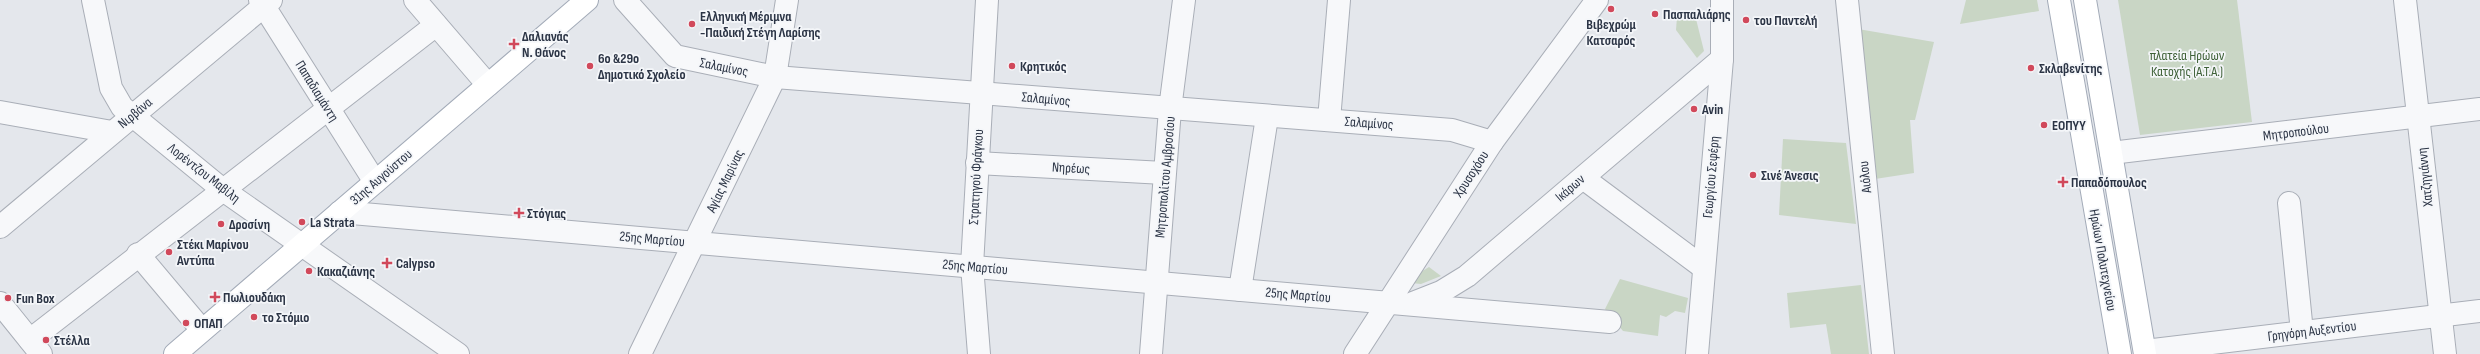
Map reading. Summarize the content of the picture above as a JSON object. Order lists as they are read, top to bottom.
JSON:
{
  "streets": {
    "main road": ["31ης Αυγούστου", "Ηρώων Πολυτεχνείου"],
    "street": [
      "Σαλαμίνος",
      "Παπαδιαμάντη",
      "Νιρβάνα",
      "Μητροπούλου",
      "Νηρέως",
      "Λορέντζου Μαβίλη",
      "Χρυσοχόου",
      "Στρατηγού Φράγκου",
      "Μητροπολίτου Αμβροσίου",
      "Γεωργίου Σεφέρη",
      "Αιόλου",
      "Χατζηγιάννη",
      "Αγίας Μαρίνας",
      "Ικάρων",
      "25ης Μαρτίου",
      "Γρηγόρη Αυξεντίου"
    ]
  },
  "crossings": [
    ["Σαλαμίνος", "Χρυσοχόου"],
    ["Σαλαμίνος", "Στρατηγού Φράγκου"],
    ["Σαλαμίνος", "Μητροπολίτου Αμβροσίου"],
    ["Σαλαμίνος", "Αγίας Μαρίνας"],
    ["Παπαδιαμάντη", "Νιρβάνα"],
    ["Παπαδιαμάντη", "31ης Αυγούστου"],
    ["Νιρβάνα", "Λορέντζου Μαβίλη"],
    ["Μητροπούλου", "Χατζηγιάννη"],
    ["Μητροπούλου", "Ηρώων Πολυτεχνείου"],
    ["Νηρέως", "Στρατηγού Φράγκου"],
    ["Νηρέως", "Μητροπολίτου Αμβροσίου"],
    ["Λορέντζου Μαβίλη", "31ης Αυγούστου"],
    ["Χρυσοχόου", "25ης Μαρτίου"],
    ["31ης Αυγούστου", "25ης Μαρτίου"],
    ["Στρατηγού Φράγκου", "25ης Μαρτίου"],
    ["Μητροπολίτου Αμβροσίου", "25ης Μαρτίου"],
    ["Γεωργίου Σεφέρη", "Ικάρων"],
    ["Χατζηγιάννη", "Γρηγόρη Αυξεντίου"],
    ["Αγίας Μαρίνας", "25ης Μαρτίου"],
    ["Ικάρων", "25ης Μαρτίου"],
    ["Ηρώων Πολυτεχνείου", "Γρηγόρη Αυξεντίου"]
  ],
  "parks": ["πλατεία Ηρώων Κατοχής (Α.Τ.Α.)"],
  "places": {
    "other": [
      "Βιβεχρώμ Κατσαρός",
      "Πασπαλιάρης",
      "του Παντελή",
      "Ελληνική Μέριμνα -Παιδική Στέγη Λαρίσης",
      "6ο &29ο Δημοτικό Σχολείο",
      "Κρητικός",
      "Σκλαβενίτης",
      "Avin",
      "ΕΟΠΥΥ",
      "Σινέ Άνεσις",
      "La Strata",
      "Δροσίνη",
      "Στέκι Μαρίνου Αντύπα",
      "Κακαζιάνης",
      "Fun Box",
      "το Στόμιο",
      "ΟΠΑΠ",
      "Στέλλα"
    ],
    "health": [
      "Δαλιανάς Ν. Θάνος",
      "Παπαδόπουλος",
      "Στόγιας",
      "Calypso",
      "Πωλιουδάκη"
    ]
  }
}
